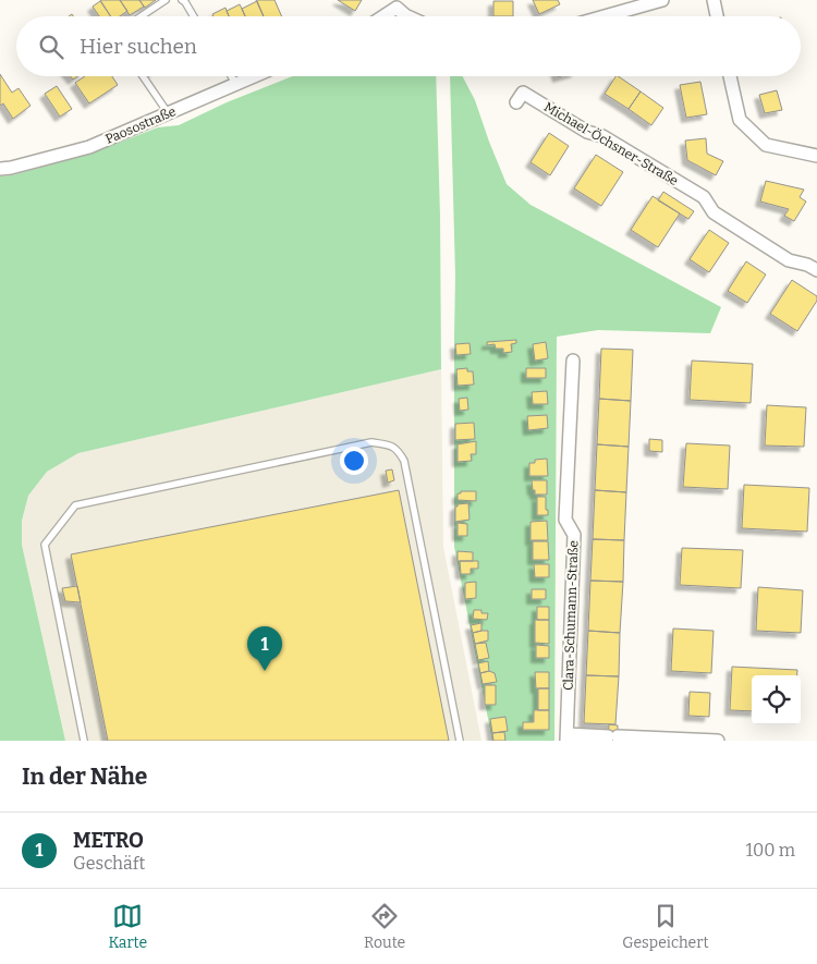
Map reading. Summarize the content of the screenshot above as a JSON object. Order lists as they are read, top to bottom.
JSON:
{
  "streets": {
    "street": ["Paosostraße", "Michael-Öchsner-Straße", "Clara-Schumann-Straße"]
  },
  "page": {
    "search": "Hier suchen",
    "pins": "1",
    "heading": "In der Nähe",
    "list": [
      {
        "mark": "1",
        "name": "METRO",
        "note": "Geschäft",
        "value": "100 m"
      }
    ],
    "nav": ["Karte", "Route", "Gespeichert"]
  }
}
